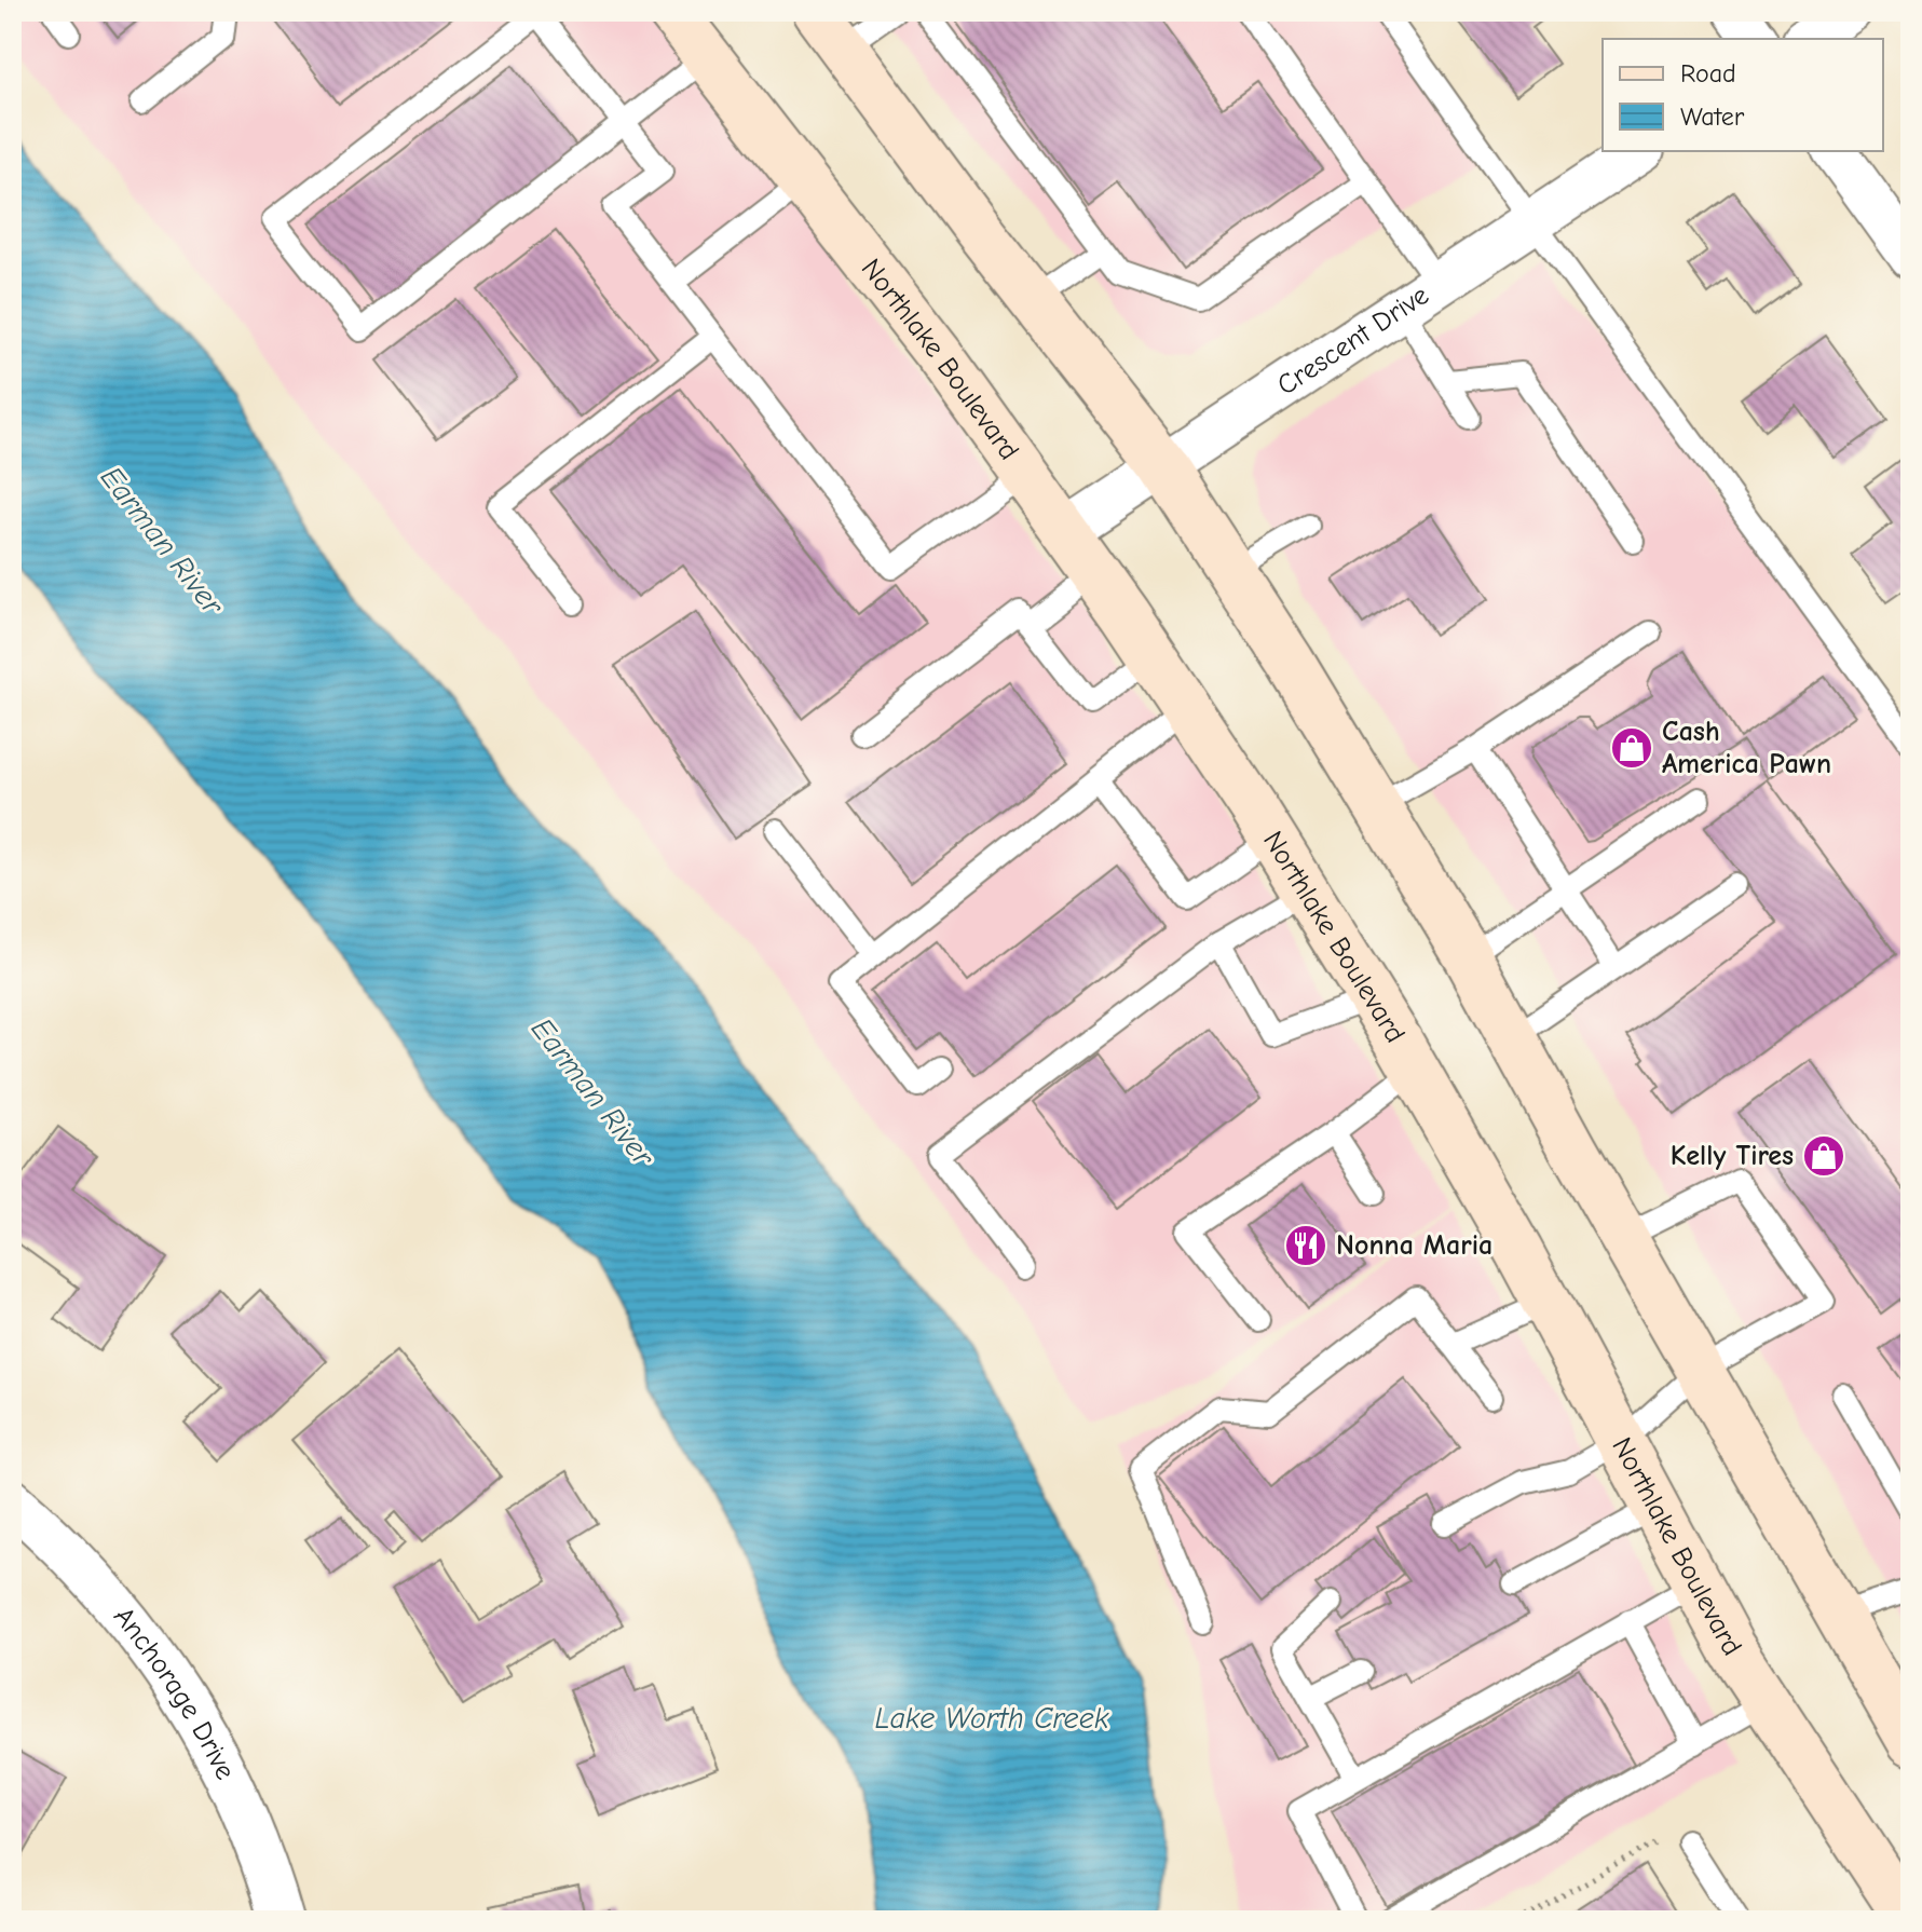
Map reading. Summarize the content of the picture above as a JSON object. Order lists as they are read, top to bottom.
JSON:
{
  "streets": {
    "main road": ["Northlake Boulevard"],
    "street": ["Crescent Drive", "Anchorage Drive"]
  },
  "crossings": [
    ["Crescent Drive", "Northlake Boulevard"]
  ],
  "water": ["Earman River", "Lake Worth Creek"],
  "places": {
    "shop": ["Cash America Pawn", "Kelly Tires"],
    "restaurant": ["Nonna Maria"]
  },
  "legend": ["Road", "Water"]
}
